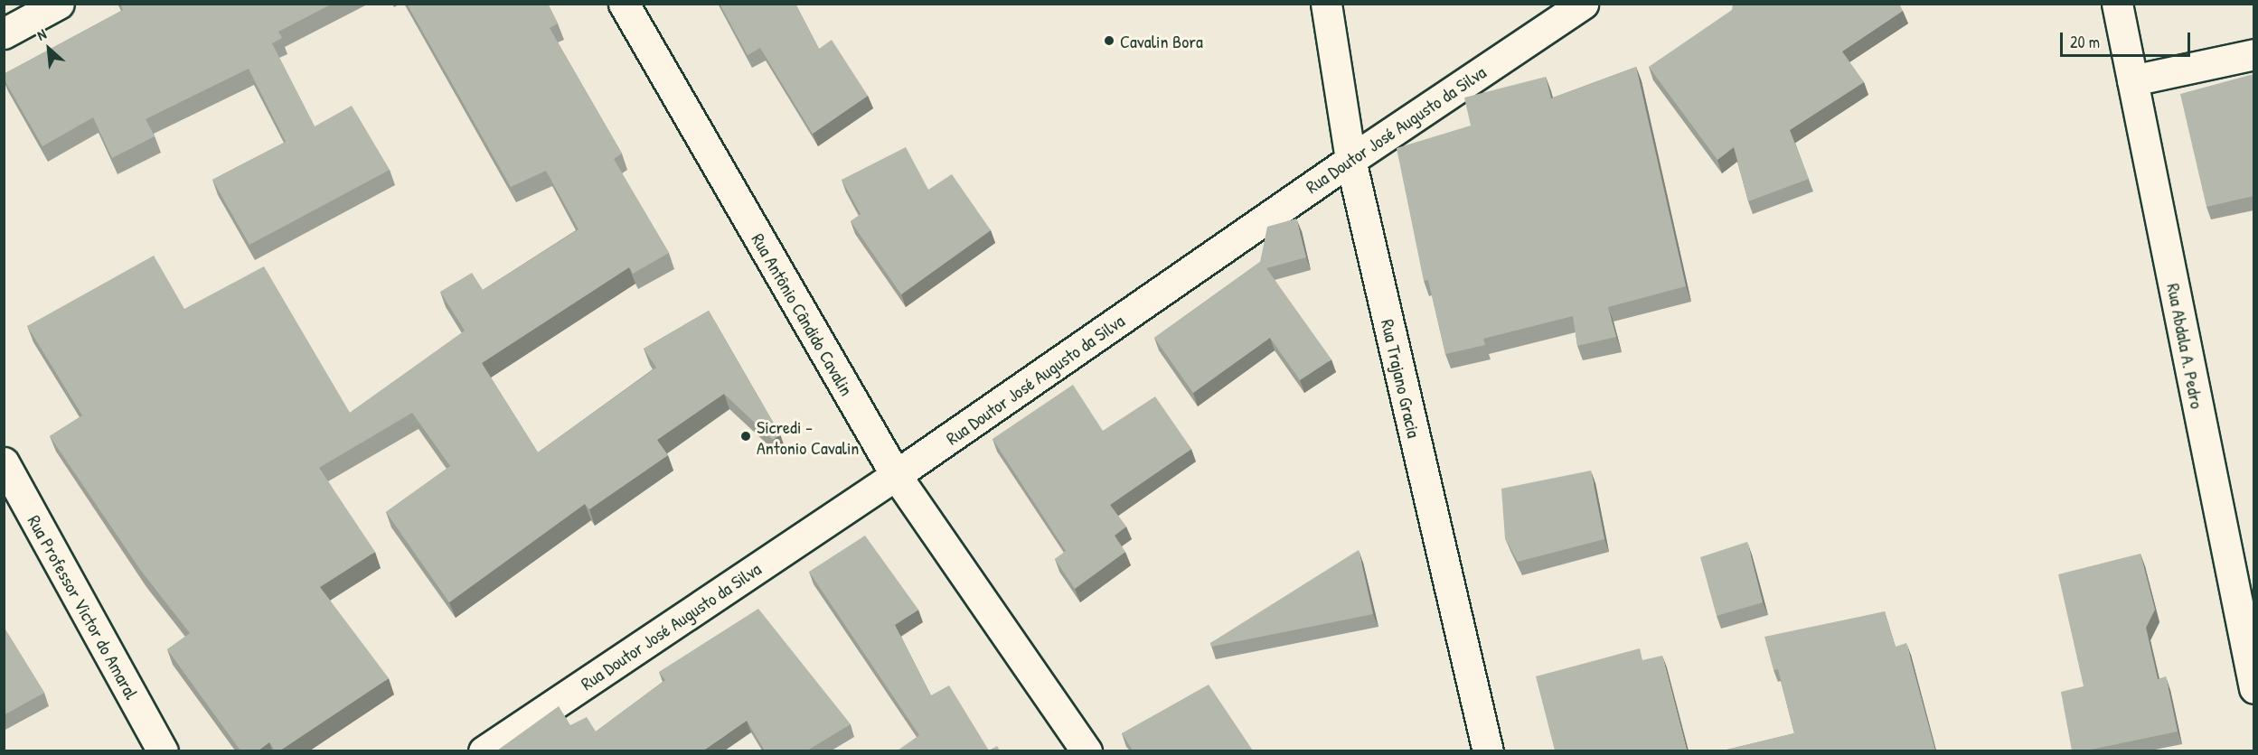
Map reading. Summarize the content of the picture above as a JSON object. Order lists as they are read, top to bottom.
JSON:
{
  "streets": {
    "street": [
      "Rua Doutor José Augusto da Silva",
      "Rua Antônio Cândido Cavalin",
      "Rua Abdala A. Pedro",
      "Rua Trajano Gracia",
      "Rua Professor Victor do Amaral"
    ]
  },
  "crossings": [
    ["Rua Doutor José Augusto da Silva", "Rua Antônio Cândido Cavalin"],
    ["Rua Doutor José Augusto da Silva", "Rua Trajano Gracia"]
  ],
  "places": ["Cavalin Bora", "Sicredi - Antonio Cavalin"],
  "scale_bar": "20 m",
  "north": "top left"
}
